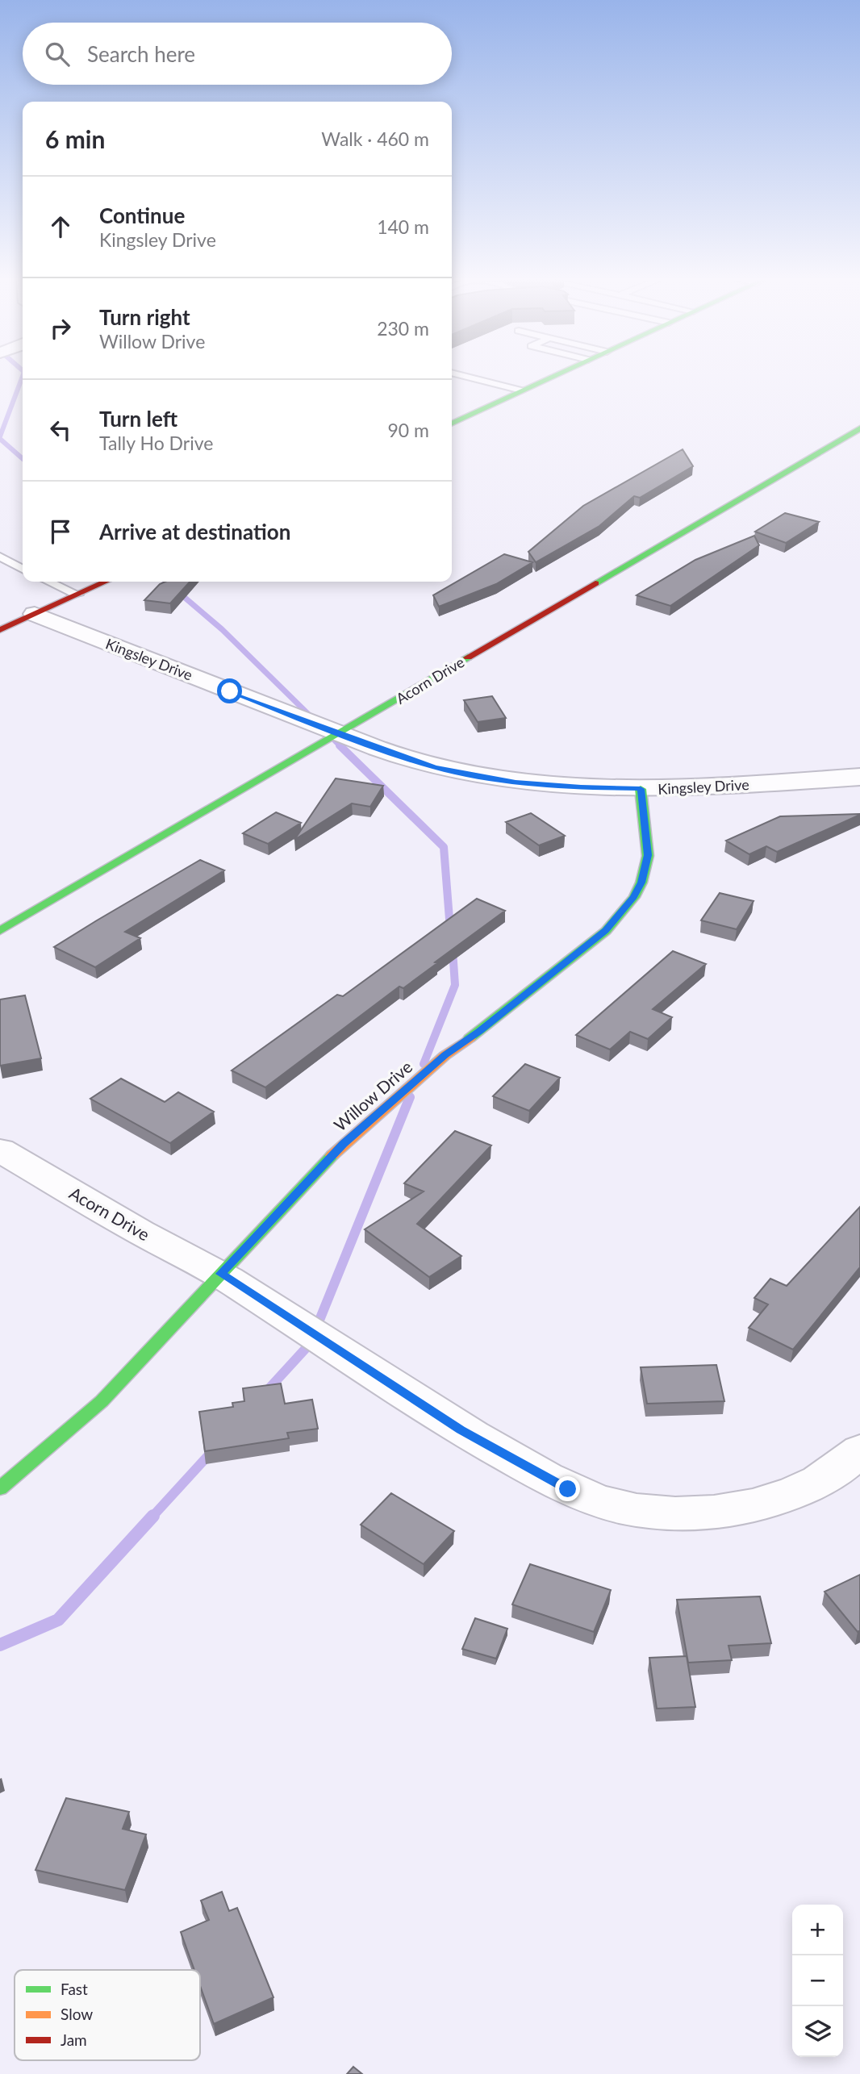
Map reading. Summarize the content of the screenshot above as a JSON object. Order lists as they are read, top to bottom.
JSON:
{
  "streets": {
    "street": ["Kingsley Drive", "Acorn Drive", "Willow Drive"]
  },
  "crossings": [
    ["Kingsley Drive", "Acorn Drive"],
    ["Kingsley Drive", "Willow Drive"],
    ["Acorn Drive", "Willow Drive"]
  ],
  "legend": ["Fast", "Slow", "Jam"],
  "page": {
    "search": "Search here",
    "heading": ["6 min", "Walk · 460 m"],
    "list": [
      ["Continue", "Kingsley Drive", "140 m"],
      ["Turn right", "Willow Drive", "230 m"],
      ["Turn left", "Tally Ho Drive", "90 m"],
      "Arrive at destination"
    ],
    "map_buttons": ["+", "−"]
  }
}
